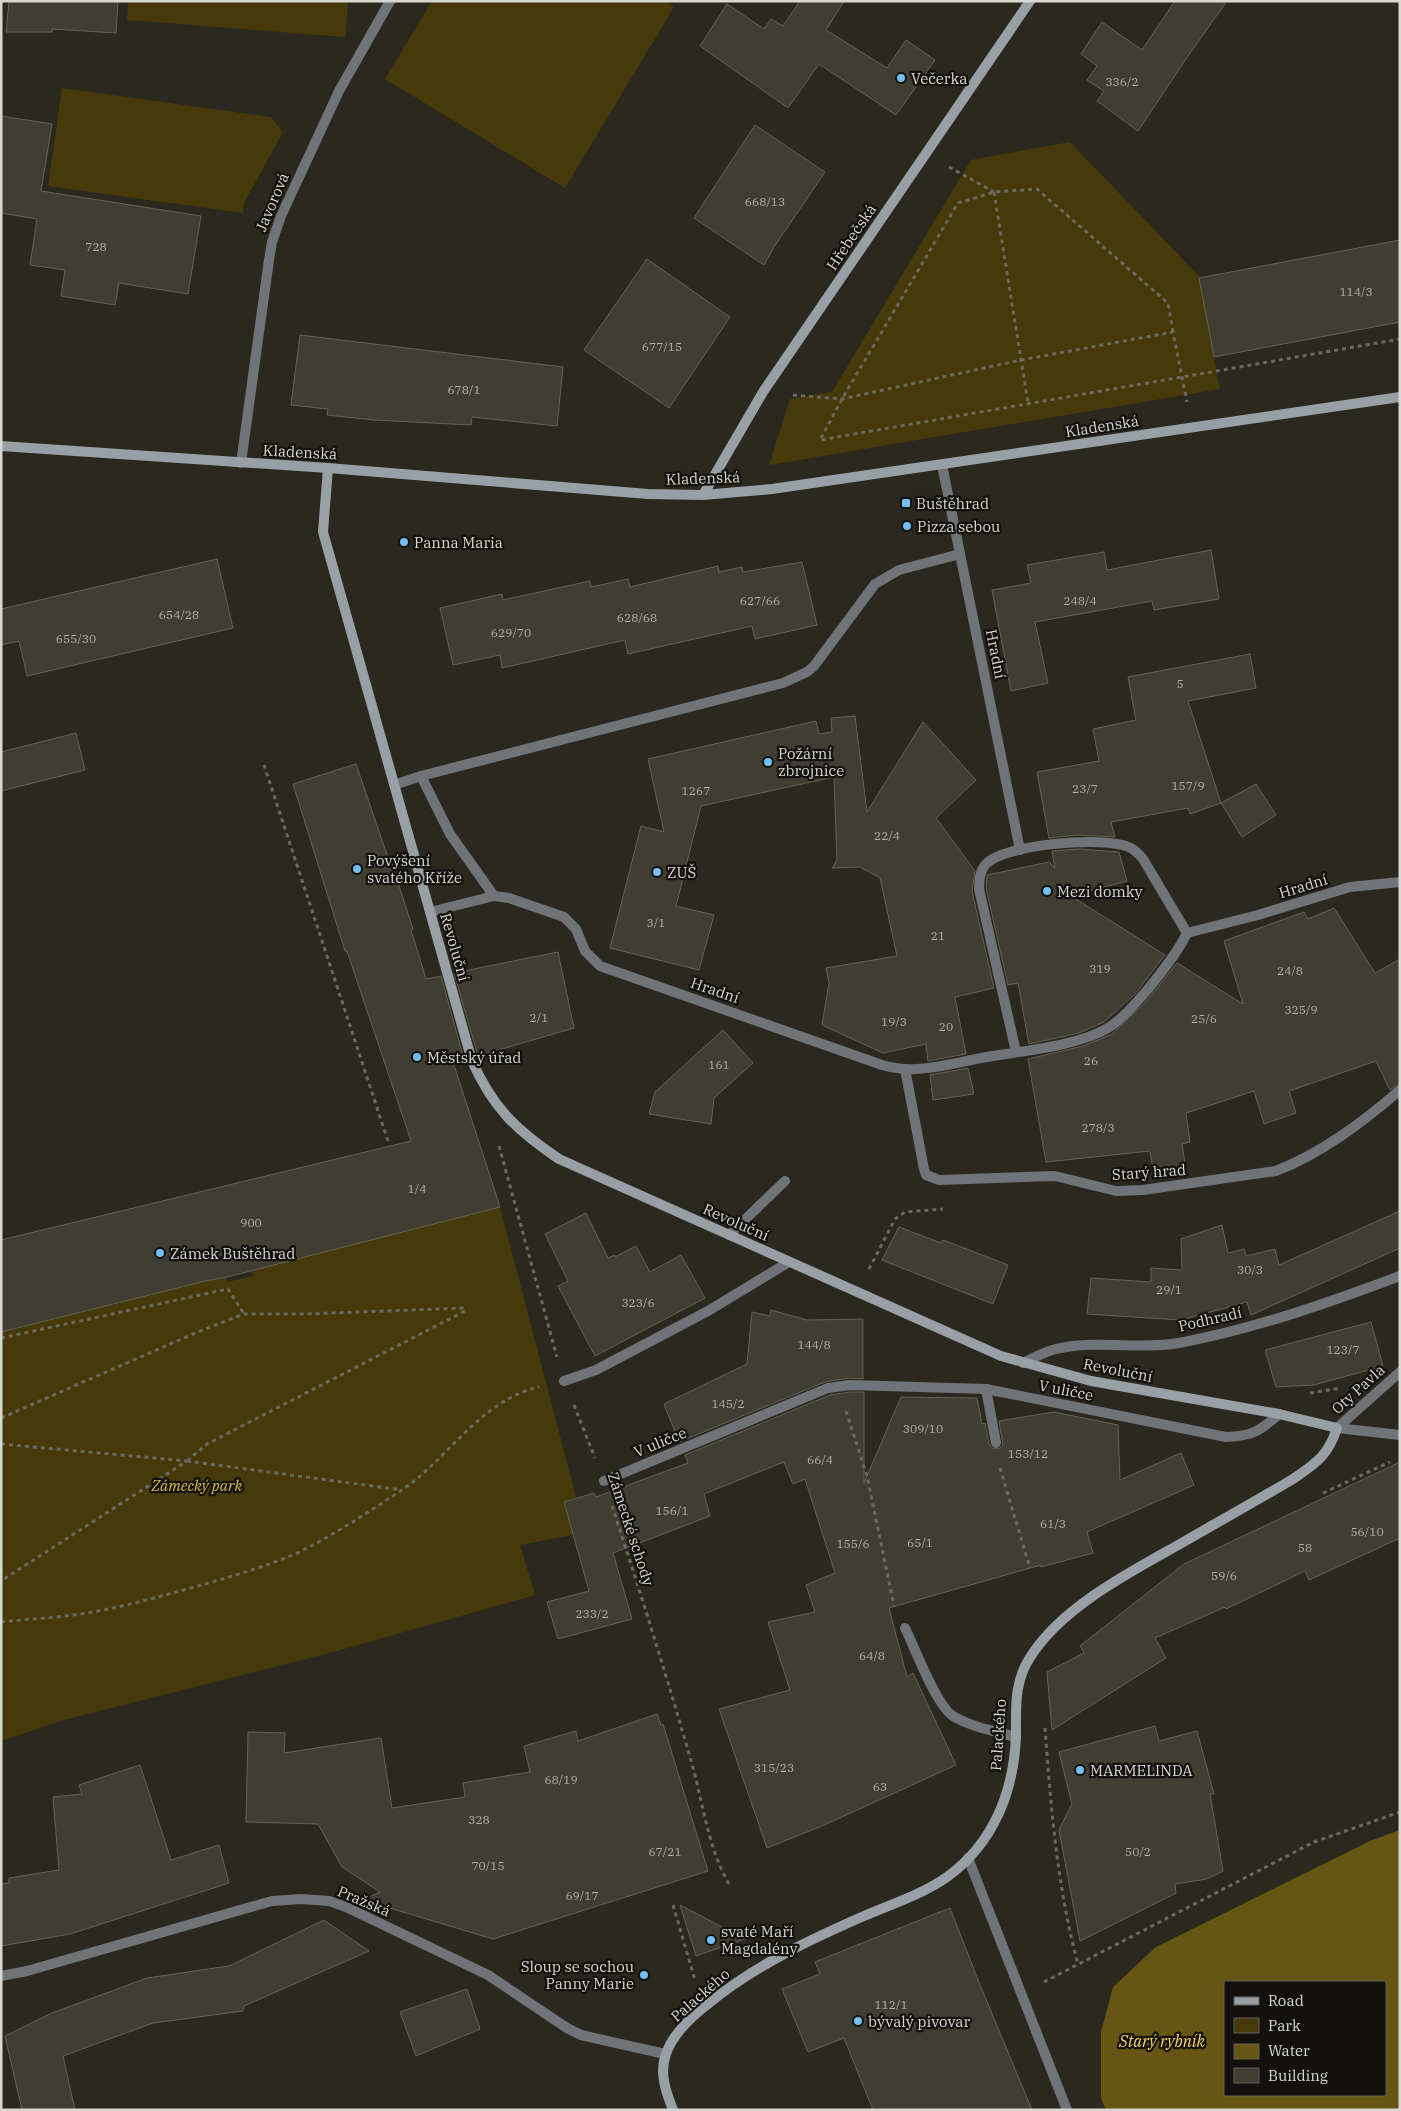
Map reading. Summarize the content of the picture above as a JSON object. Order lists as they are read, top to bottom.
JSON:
{
  "streets": {
    "street": [
      "Javorová",
      "Hřebečská",
      "Kladenská",
      "Hradní",
      "Revoluční",
      "Starý hrad",
      "Podhradí",
      "Oty Pavla",
      "V uličce",
      "Palackého",
      "Pražská"
    ],
    "path": ["Zámecké schody"]
  },
  "crossings": [
    ["Javorová", "Kladenská"],
    ["Hřebečská", "Kladenská"],
    ["Kladenská", "Hradní"],
    ["Kladenská", "Revoluční"],
    ["Hradní", "Revoluční"],
    ["Hradní", "Starý hrad"],
    ["Revoluční", "Podhradí"],
    ["Revoluční", "Oty Pavla"],
    ["Revoluční", "V uličce"],
    ["Revoluční", "Palackého"],
    ["Oty Pavla", "Palackého"],
    ["V uličce", "Zámecké schody"],
    ["Palackého", "Pražská"]
  ],
  "water": ["Starý rybník"],
  "parks": ["Zámecký park"],
  "places": {
    "other": [
      "Večerka",
      "Pizza sebou",
      "Panna Maria",
      "Požární zbrojnice",
      "Povýšení svatého Kříže",
      "ZUŠ",
      "Mezi domky",
      "Městský úřad",
      "Zámek Buštěhrad",
      "MARMELINDA",
      "svaté Maří Magdalény",
      "Sloup se sochou Panny Marie",
      "bývalý pivovar"
    ],
    "transit": ["Buštěhrad"]
  },
  "house_numbers": [
    "336/2",
    "668/13",
    "728",
    "114/3",
    "677/15",
    "678/1",
    "627/66",
    "248/4",
    "654/28",
    "628/68",
    "629/70",
    "655/30",
    "5",
    "157/9",
    "23/7",
    "1267",
    "22/4",
    "3/1",
    "21",
    "319",
    "24/8",
    "325/9",
    "2/1",
    "25/6",
    "19/3",
    "20",
    "26",
    "161",
    "278/3",
    "1/4",
    "900",
    "30/3",
    "29/1",
    "323/6",
    "144/8",
    "123/7",
    "145/2",
    "309/10",
    "153/12",
    "66/4",
    "156/1",
    "61/3",
    "56/10",
    "65/1",
    "155/6",
    "58",
    "59/6",
    "233/2",
    "64/8",
    "315/23",
    "68/19",
    "63",
    "328",
    "67/21",
    "50/2",
    "70/15",
    "69/17",
    "112/1"
  ],
  "legend": [
    "Road",
    "Park",
    "Water",
    "Building"
  ]
}
